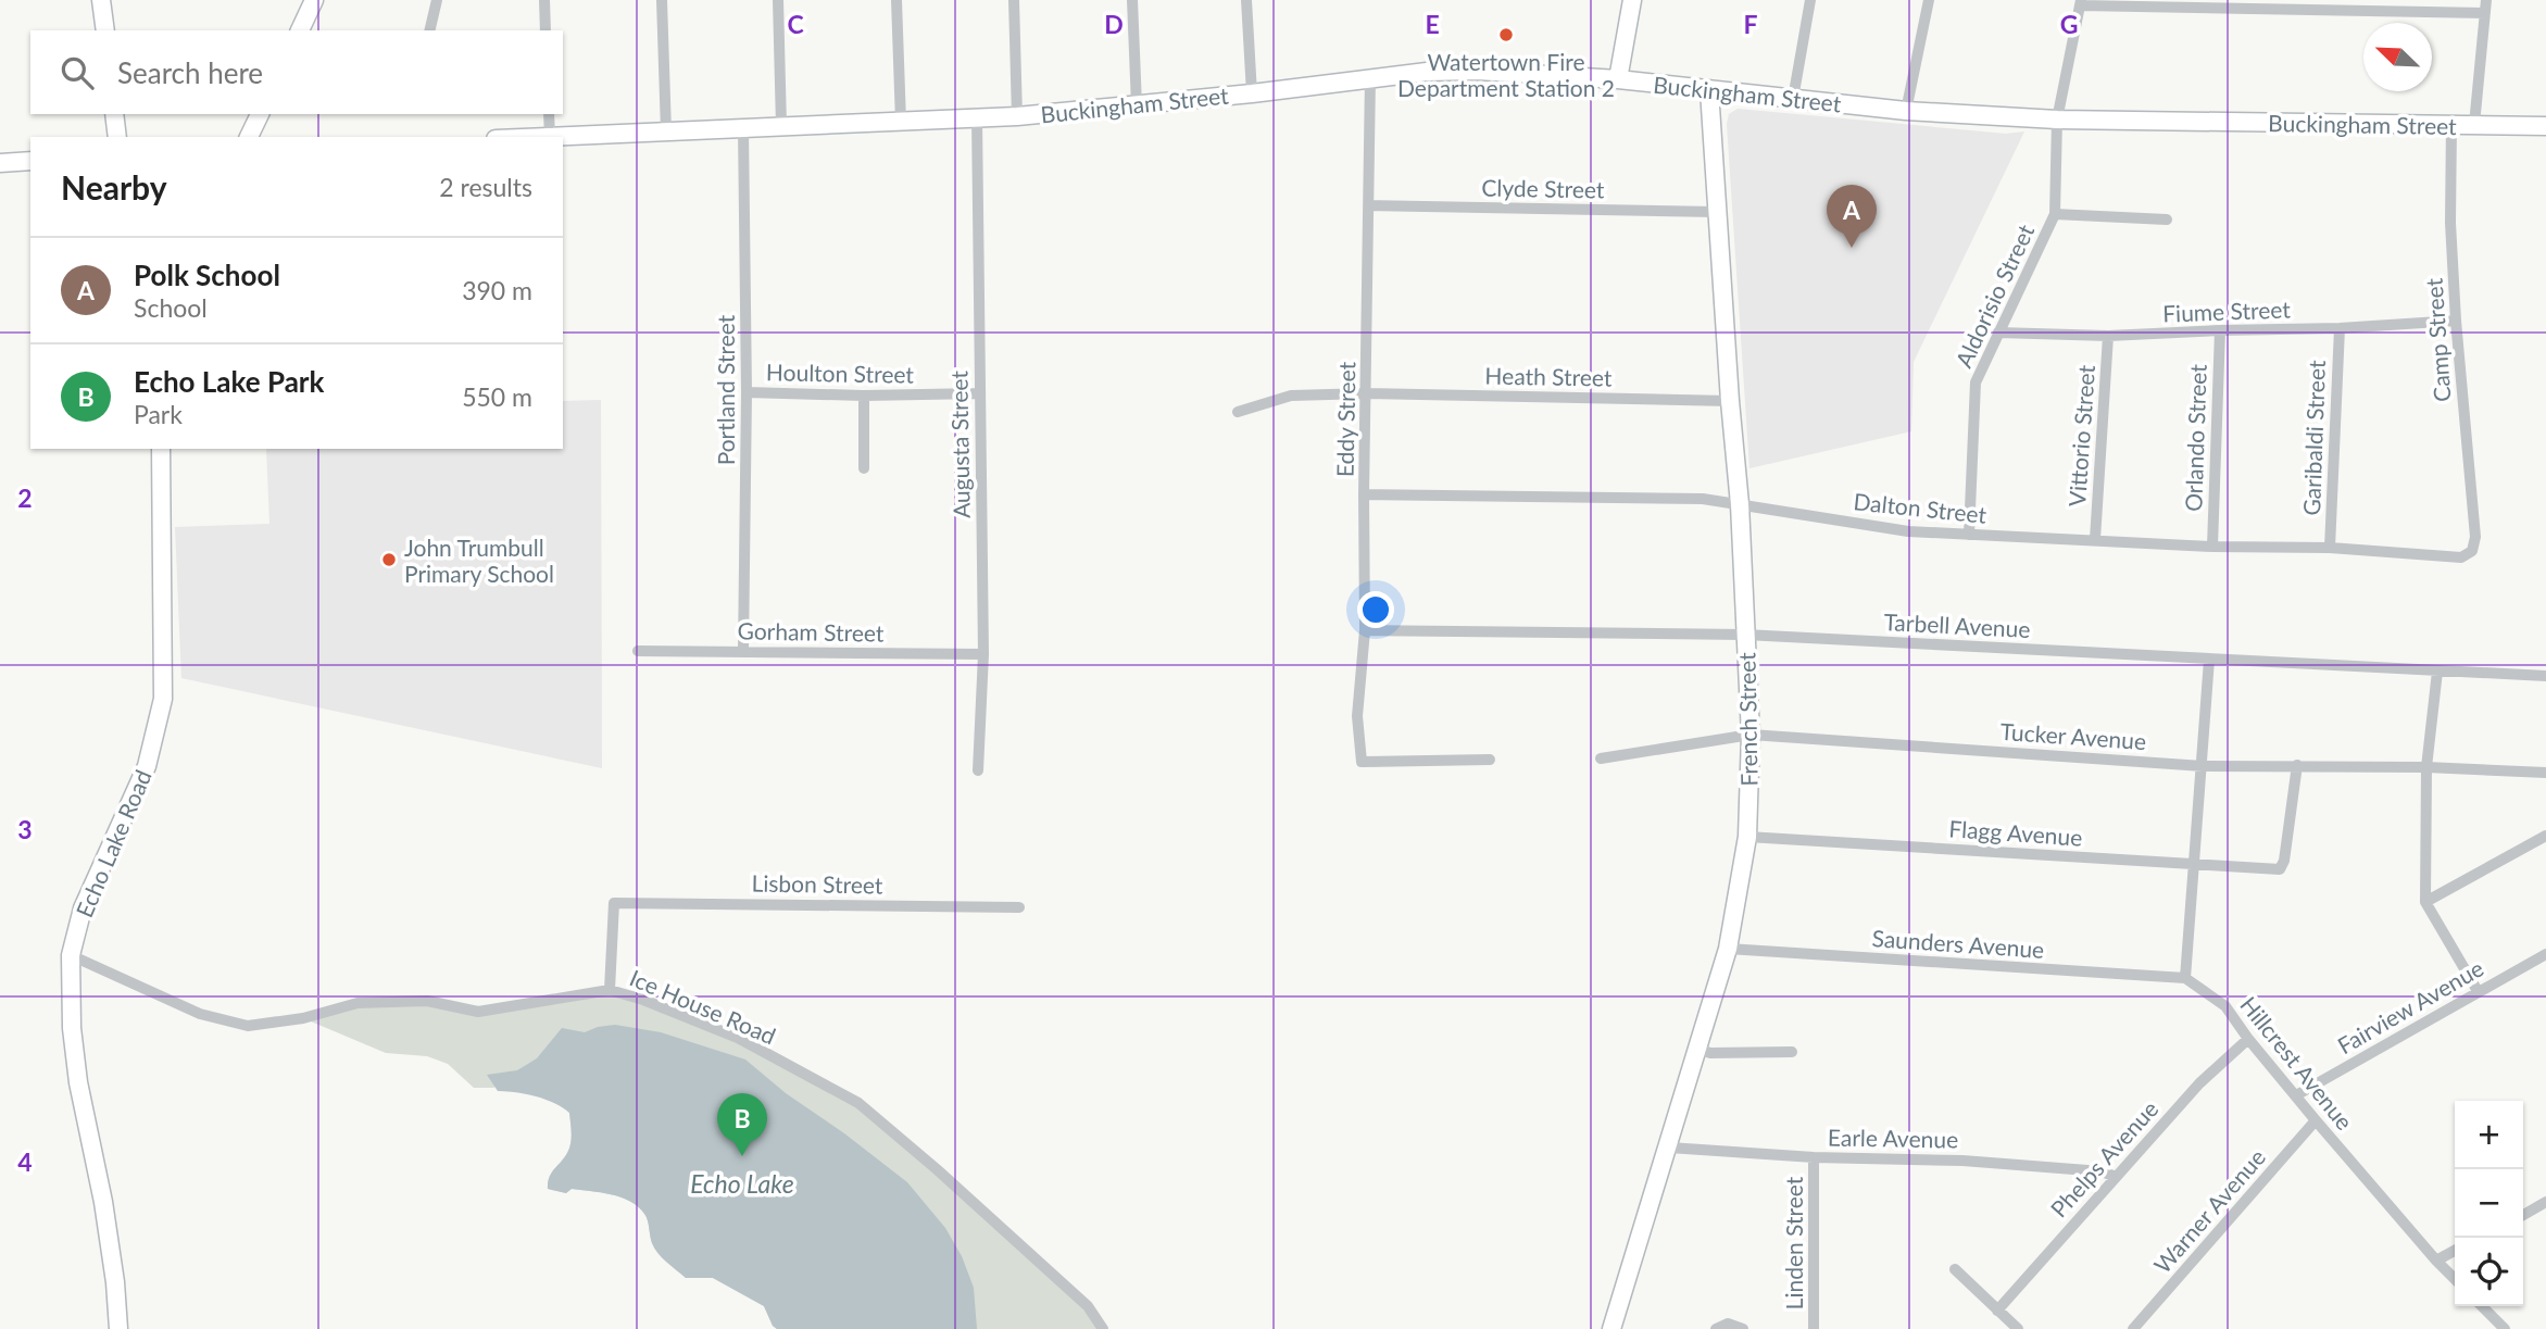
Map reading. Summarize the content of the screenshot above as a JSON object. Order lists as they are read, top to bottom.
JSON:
{
  "streets": {
    "main road": ["Buckingham Street", "French Street", "Echo Lake Road"],
    "street": [
      "Clyde Street",
      "Aldorisio Street",
      "Fiume Street",
      "Camp Street",
      "Houlton Street",
      "Heath Street",
      "Portland Street",
      "Eddy Street",
      "Vittorio Street",
      "Orlando Street",
      "Garibaldi Street",
      "Augusta Street",
      "Dalton Street",
      "Tarbell Avenue",
      "Gorham Street",
      "Tucker Avenue",
      "Flagg Avenue",
      "Lisbon Street",
      "Saunders Avenue",
      "Ice House Road",
      "Fairview Avenue",
      "Hillcrest Avenue",
      "Earle Avenue",
      "Phelps Avenue",
      "Warner Avenue",
      "Linden Street"
    ]
  },
  "crossings": [
    ["Buckingham Street", "Aldorisio Street"],
    ["Buckingham Street", "Camp Street"],
    ["Buckingham Street", "Portland Street"],
    ["Buckingham Street", "Eddy Street"],
    ["Buckingham Street", "Augusta Street"],
    ["Buckingham Street", "French Street"],
    ["Clyde Street", "Eddy Street"],
    ["Clyde Street", "French Street"],
    ["Aldorisio Street", "Fiume Street"],
    ["Aldorisio Street", "Dalton Street"],
    ["Fiume Street", "Camp Street"],
    ["Fiume Street", "Vittorio Street"],
    ["Fiume Street", "Orlando Street"],
    ["Fiume Street", "Garibaldi Street"],
    ["Camp Street", "Dalton Street"],
    ["Houlton Street", "Portland Street"],
    ["Houlton Street", "Augusta Street"],
    ["Heath Street", "Eddy Street"],
    ["Heath Street", "French Street"],
    ["Portland Street", "Gorham Street"],
    ["Eddy Street", "Dalton Street"],
    ["Eddy Street", "Tarbell Avenue"],
    ["Vittorio Street", "Dalton Street"],
    ["Orlando Street", "Dalton Street"],
    ["Garibaldi Street", "Dalton Street"],
    ["Augusta Street", "Gorham Street"],
    ["Dalton Street", "French Street"],
    ["Tarbell Avenue", "French Street"],
    ["French Street", "Tucker Avenue"],
    ["French Street", "Flagg Avenue"],
    ["French Street", "Saunders Avenue"],
    ["French Street", "Earle Avenue"],
    ["Tucker Avenue", "Flagg Avenue"],
    ["Echo Lake Road", "Ice House Road"],
    ["Lisbon Street", "Ice House Road"],
    ["Saunders Avenue", "Hillcrest Avenue"],
    ["Fairview Avenue", "Hillcrest Avenue"],
    ["Hillcrest Avenue", "Phelps Avenue"],
    ["Hillcrest Avenue", "Warner Avenue"],
    ["Earle Avenue", "Phelps Avenue"],
    ["Earle Avenue", "Linden Street"]
  ],
  "water": ["Echo Lake"],
  "places": ["Watertown Fire Department Station 2", "John Trumbull Primary School"],
  "north": "top left",
  "page": {
    "search": "Search here",
    "heading": ["Nearby", "2 results"],
    "pins": ["A", "B"],
    "list": [
      {
        "mark": "A",
        "name": "Polk School",
        "note": "School",
        "value": "390 m"
      },
      {
        "mark": "B",
        "name": "Echo Lake Park",
        "note": "Park",
        "value": "550 m"
      }
    ],
    "map_buttons": ["+", "−"]
  },
  "grid": {
    "columns": [
      "C",
      "D",
      "E",
      "F",
      "G"
    ],
    "rows": ["2", "3", "4"]
  }
}
